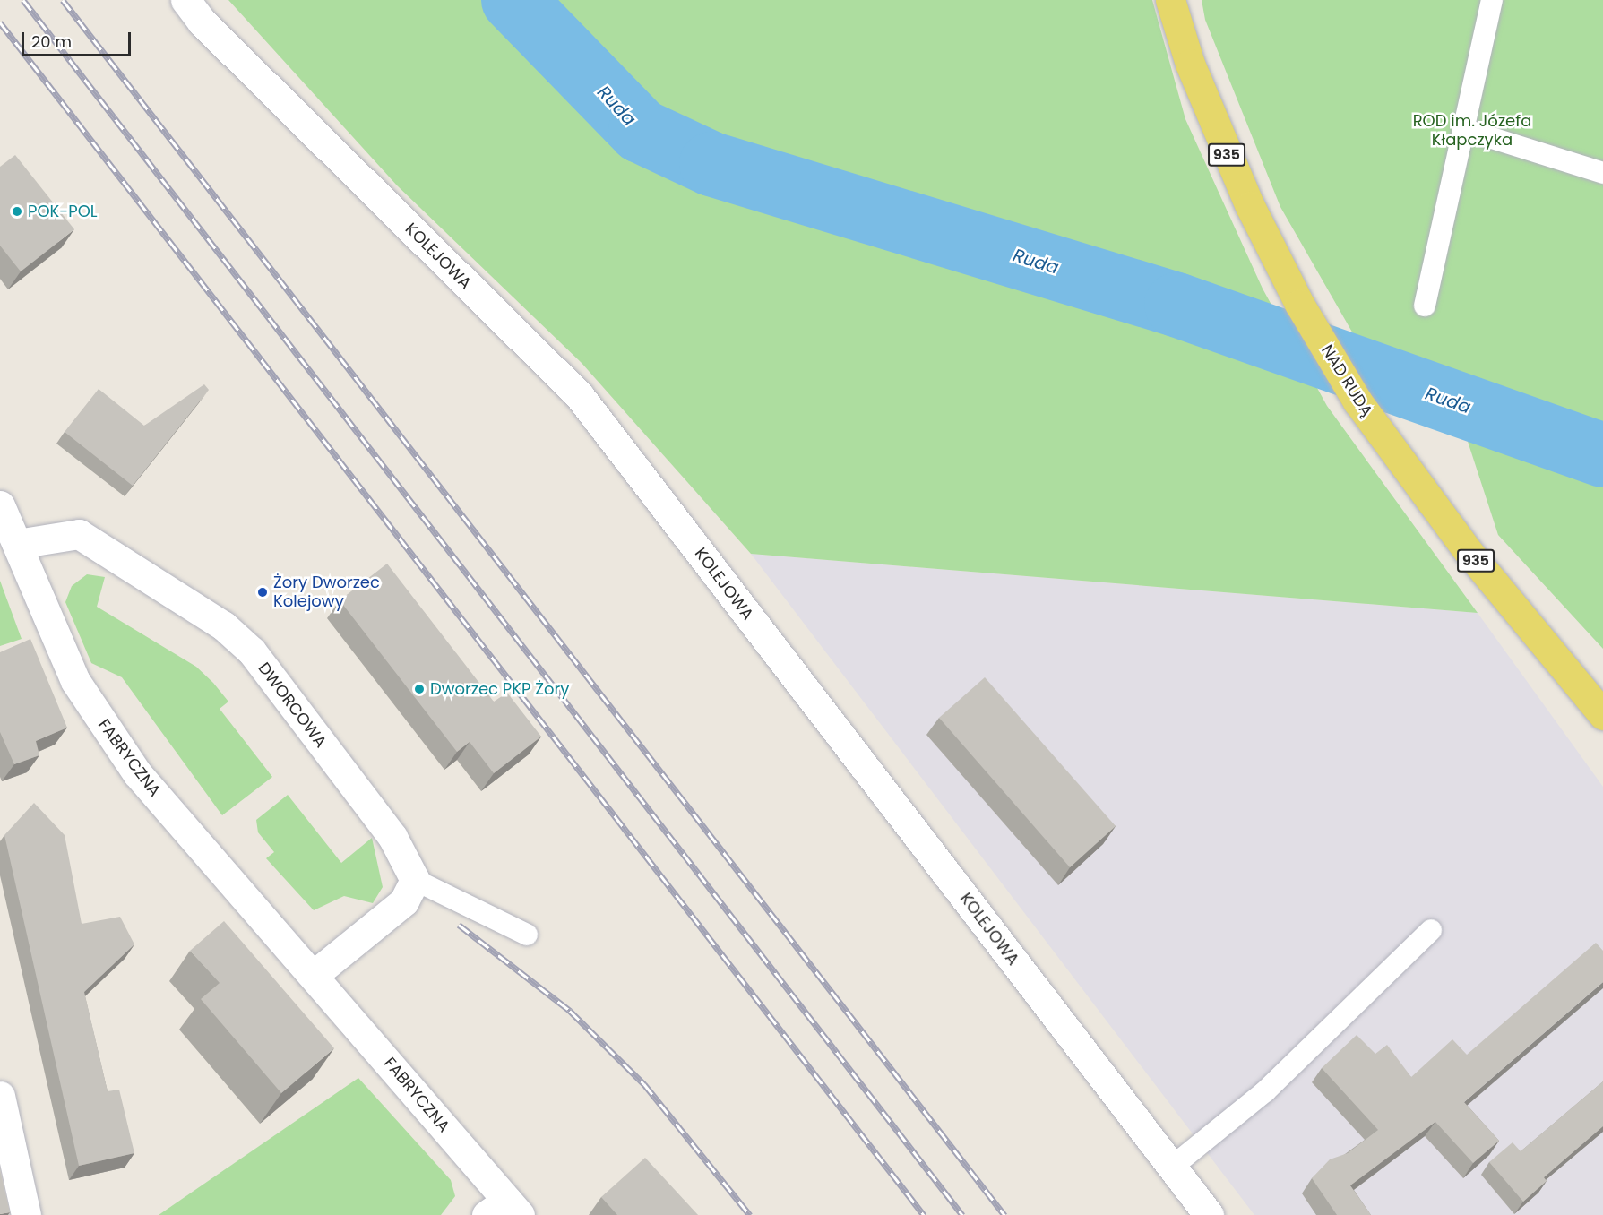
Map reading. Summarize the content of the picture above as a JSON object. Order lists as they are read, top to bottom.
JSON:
{
  "streets": {
    "main road": ["935", "NAD RUDĄ"],
    "street": ["KOLEJOWA", "DWORCOWA", "FABRYCZNA"]
  },
  "crossings": [
    ["DWORCOWA", "FABRYCZNA"]
  ],
  "water": ["Ruda"],
  "parks": ["ROD im. Józefa Kłapczyka"],
  "places": ["POK-POL", "Żory Dworzec Kolejowy", "Dworzec PKP Żory"],
  "scale_bar": "20 m"
}
